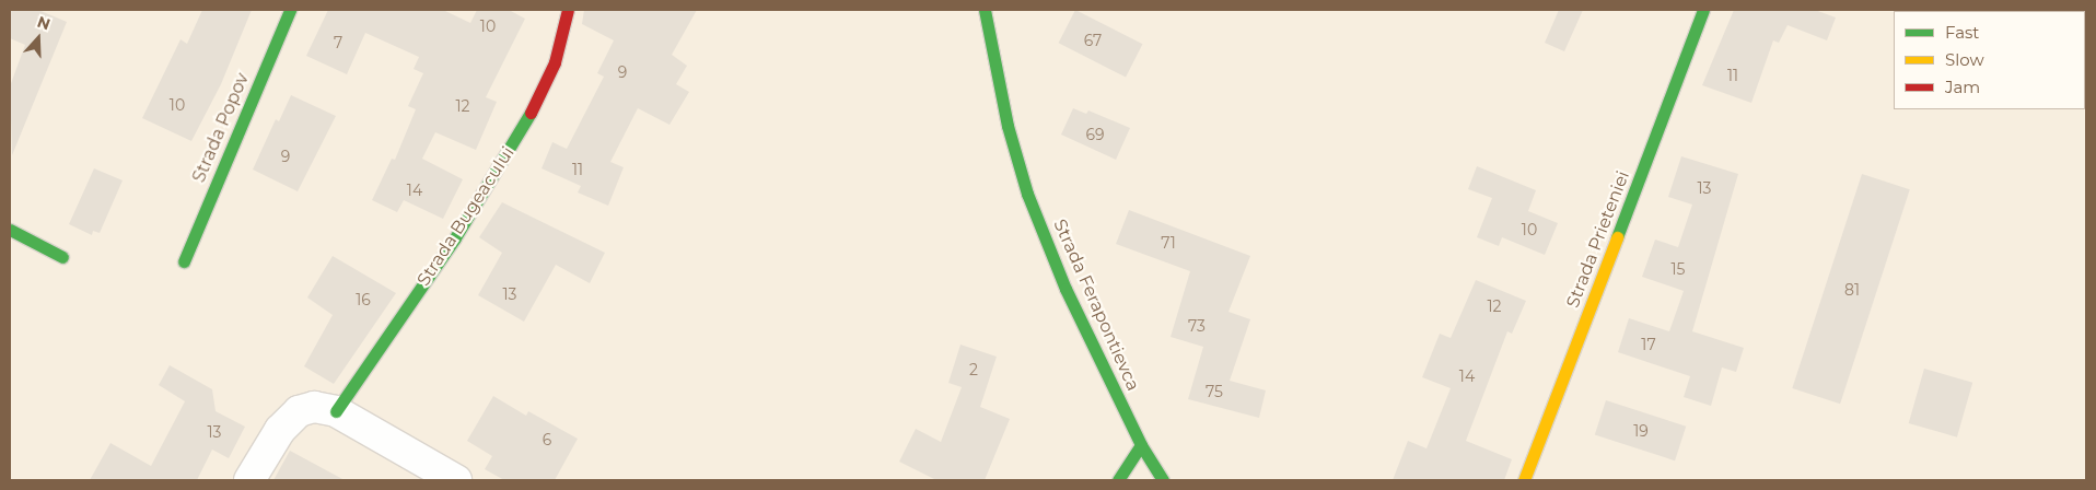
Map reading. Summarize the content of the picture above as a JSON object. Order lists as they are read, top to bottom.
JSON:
{
  "streets": {
    "street": [
      "Strada Popov",
      "Strada Bugeacului",
      "Strada Prieteniei",
      "Strada Ferapontievca"
    ]
  },
  "house_numbers": [
    "10",
    "67",
    "7",
    "9",
    "11",
    "10",
    "12",
    "69",
    "9",
    "11",
    "13",
    "14",
    "10",
    "71",
    "15",
    "81",
    "13",
    "16",
    "12",
    "73",
    "17",
    "2",
    "14",
    "75",
    "19",
    "13",
    "6"
  ],
  "legend": ["Fast", "Slow", "Jam"],
  "north": "top"
}
